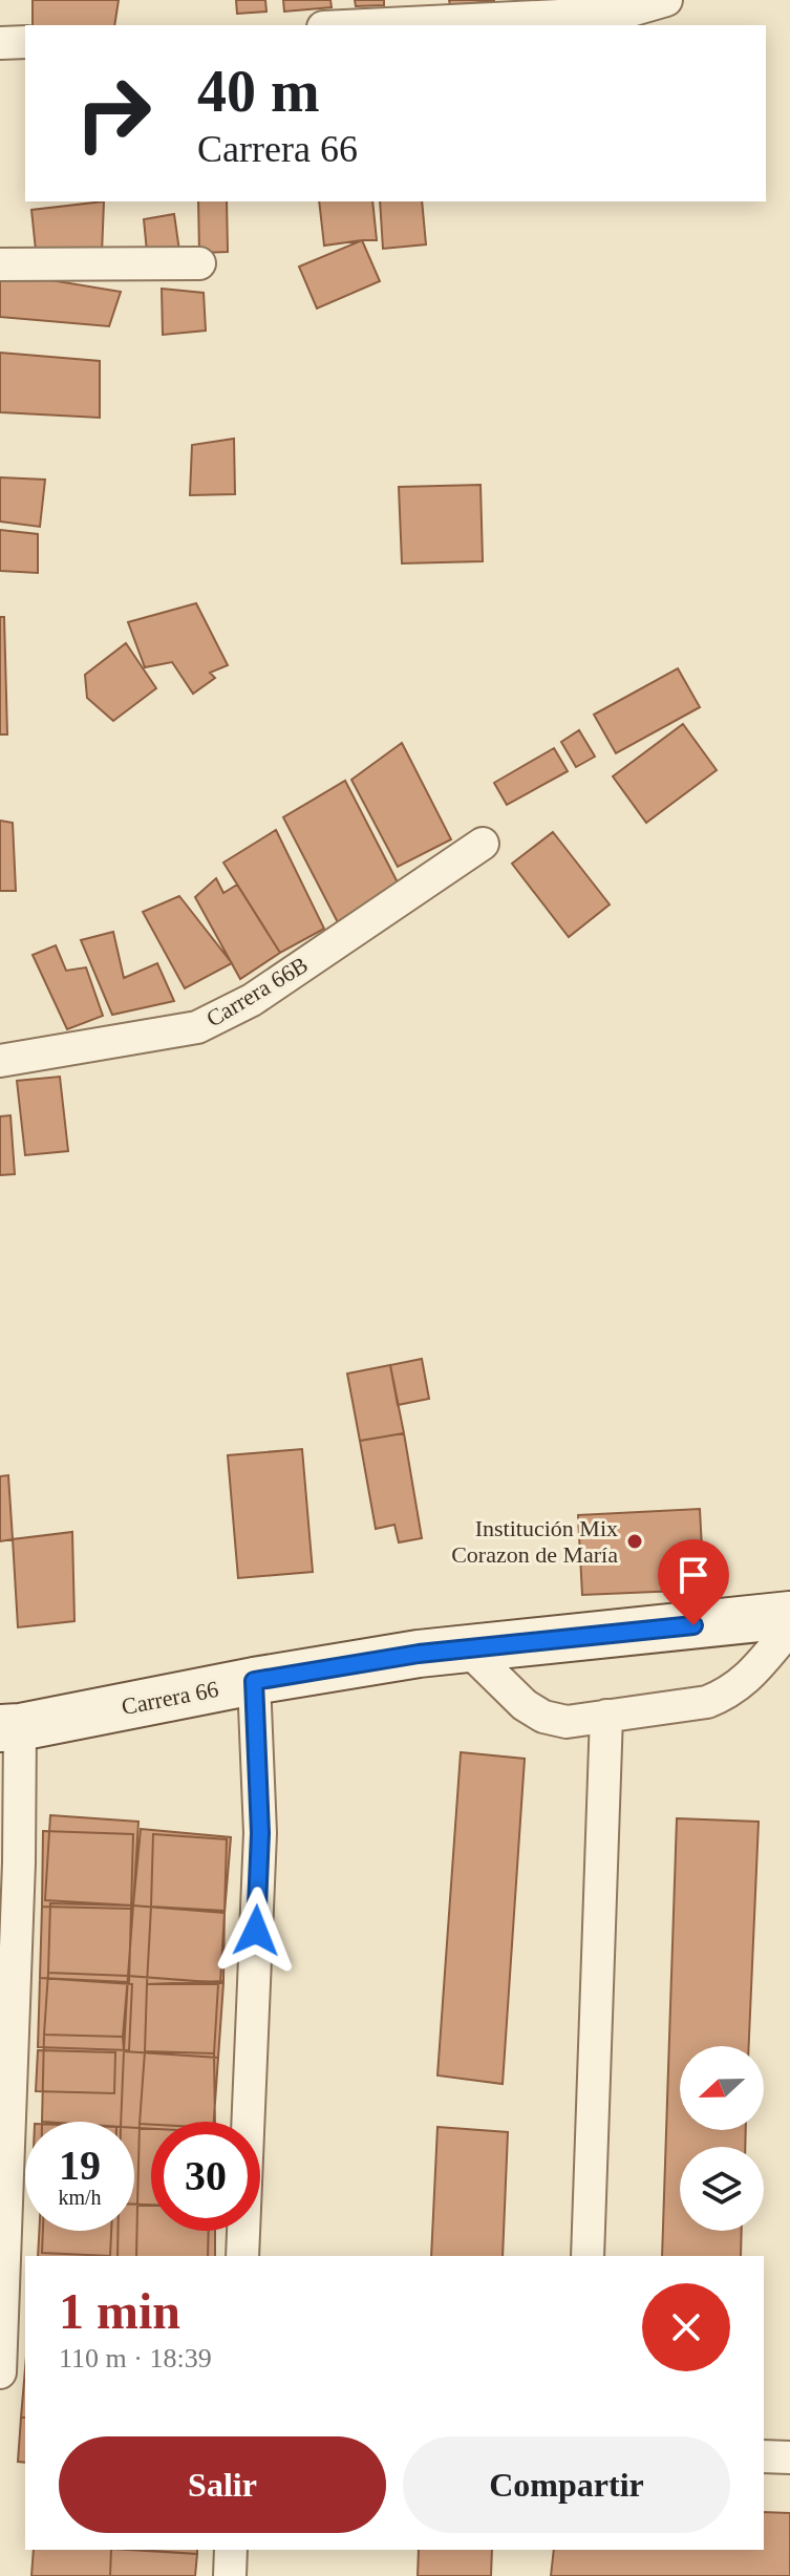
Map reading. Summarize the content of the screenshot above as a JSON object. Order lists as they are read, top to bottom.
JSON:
{
  "streets": {
    "street": ["Carrera 66B", "Carrera 66"]
  },
  "places": ["Institución Mix Corazon de María"],
  "north": "left",
  "page": {
    "turn": ["40 m", "Carrera 66"],
    "speed": "19 km/h",
    "limit": "30",
    "heading": ["1 min", "110 m · 18:39"],
    "buttons": ["Salir", "Compartir"]
  }
}
